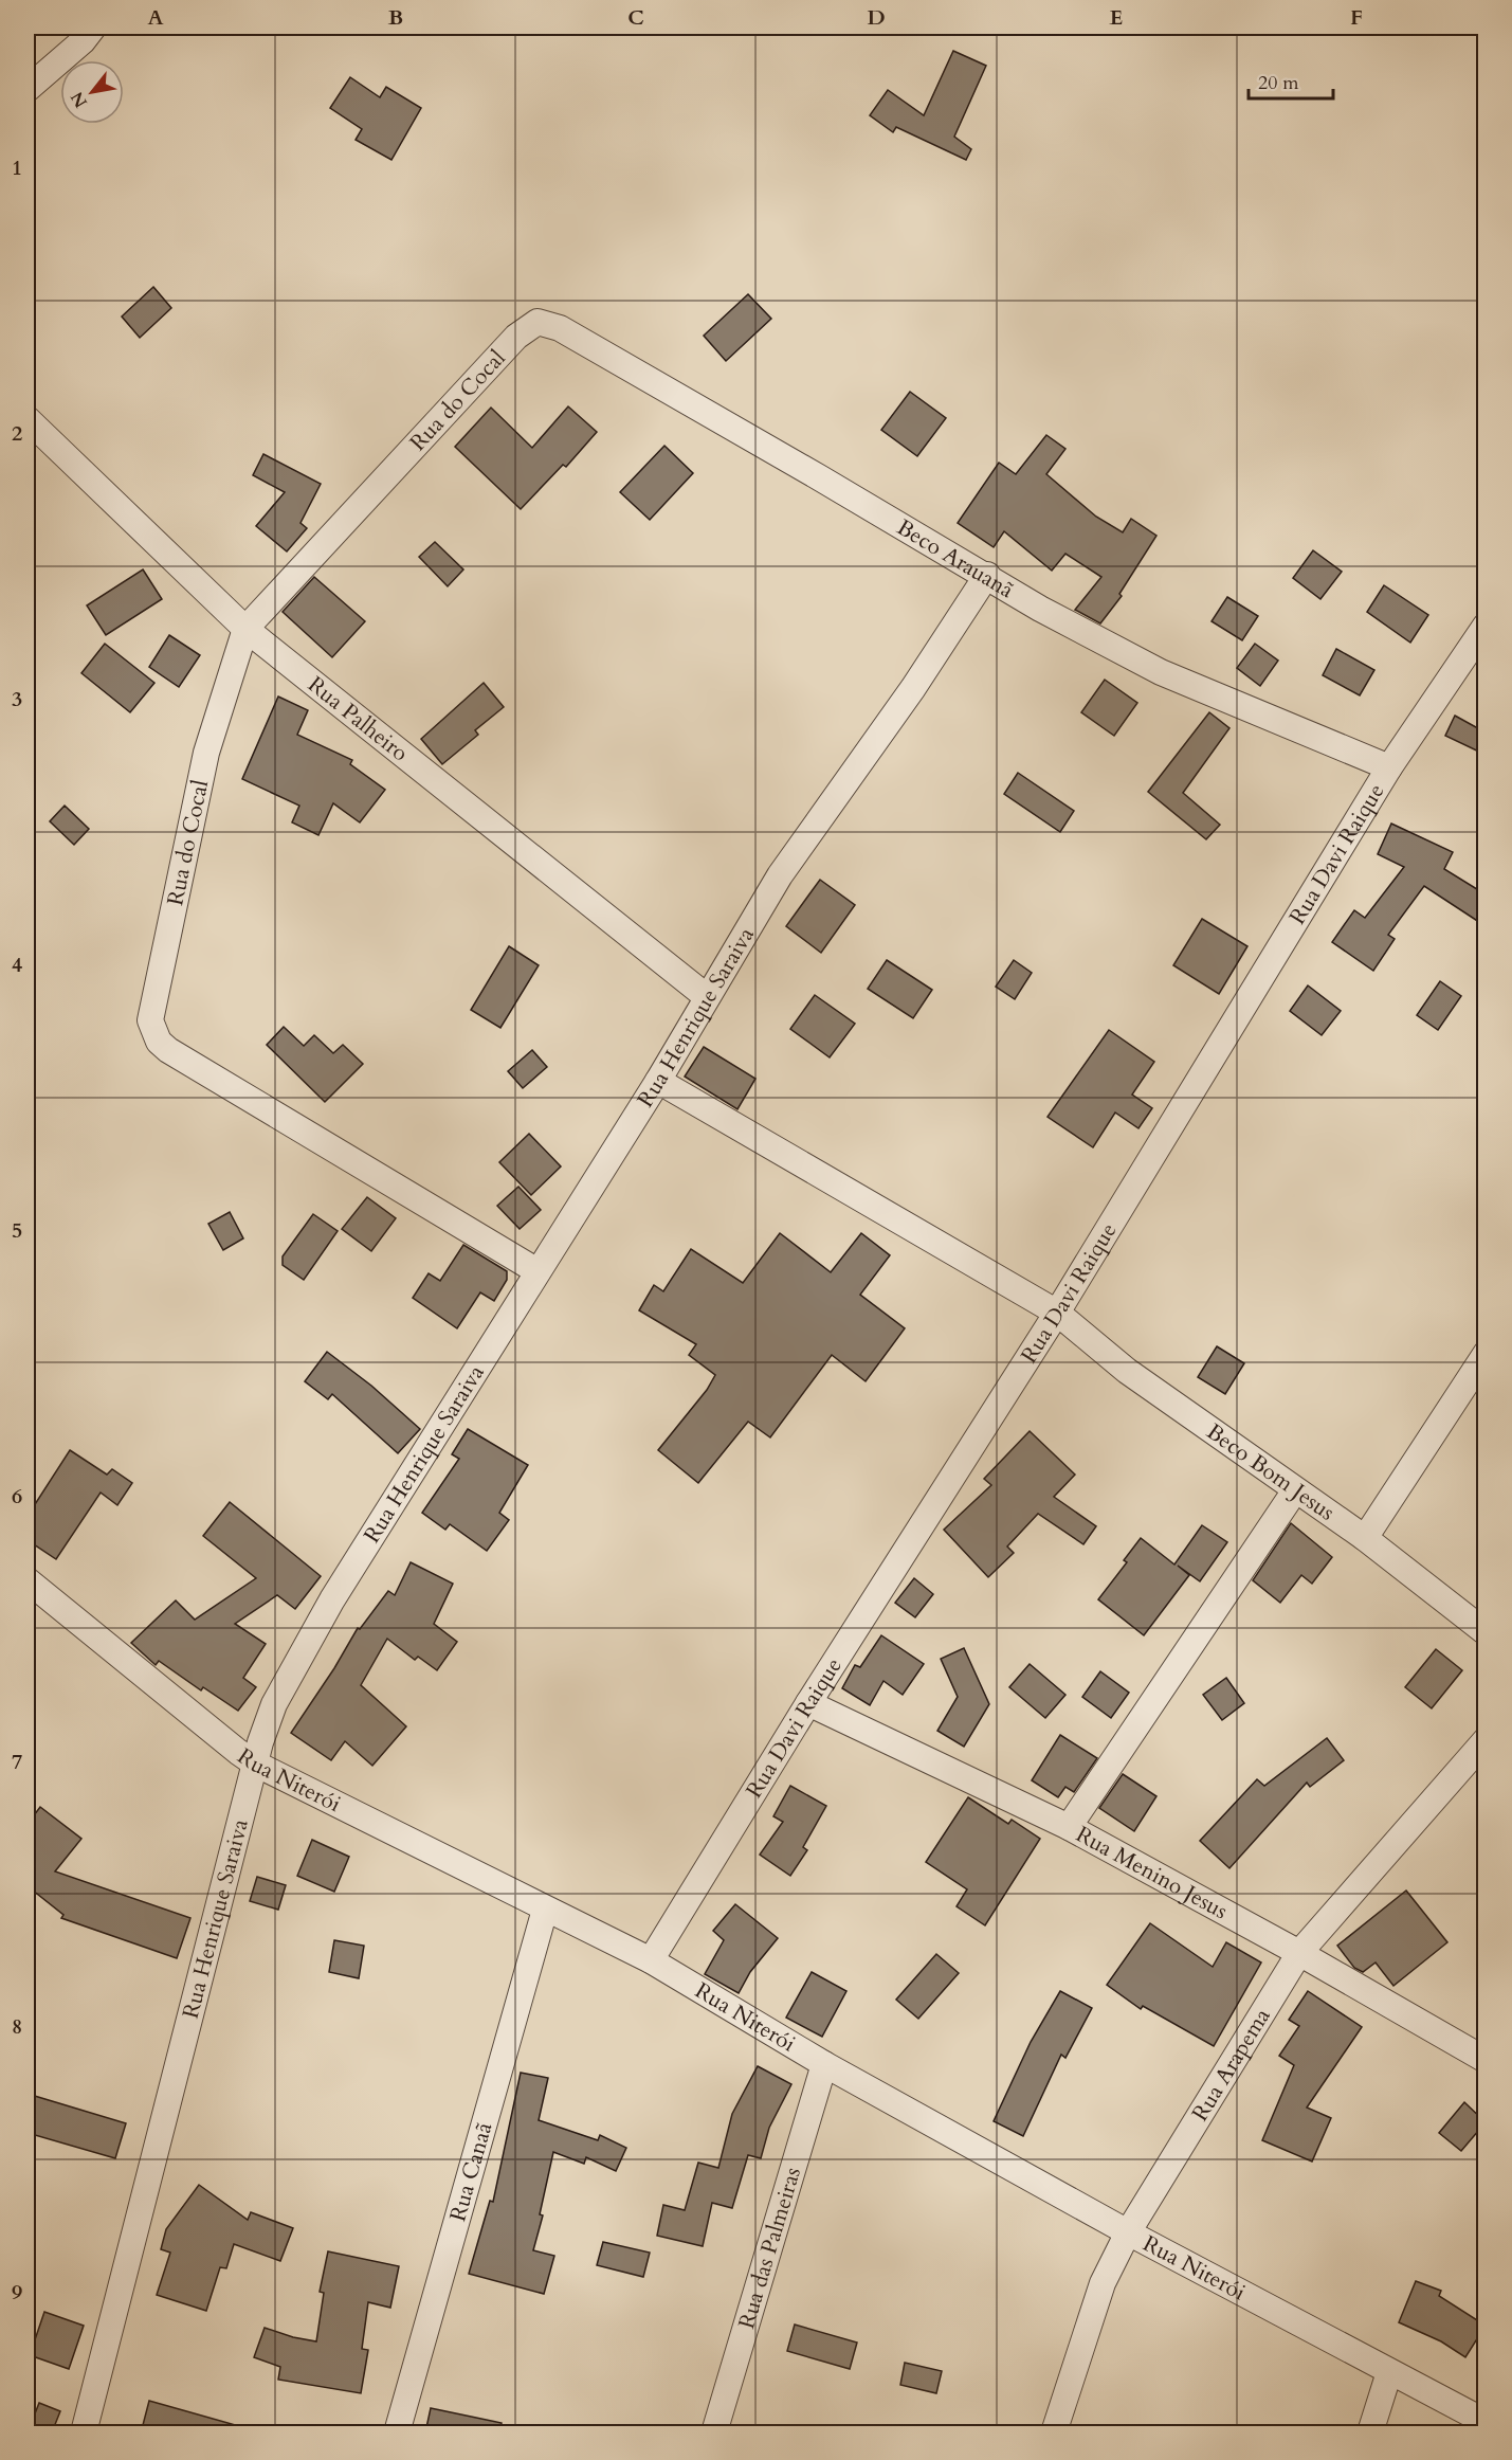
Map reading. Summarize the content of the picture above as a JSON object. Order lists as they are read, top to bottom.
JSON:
{
  "streets": {
    "street": [
      "Rua do Cocal",
      "Beco Arauanã",
      "Rua Palheiro",
      "Rua Davi Raique",
      "Rua Henrique Saraiva",
      "Beco Bom Jesus",
      "Rua Niterói",
      "Rua Menino Jesus",
      "Rua Arapema",
      "Rua Canaã",
      "Rua das Palmeiras"
    ]
  },
  "crossings": [
    ["Rua do Cocal", "Beco Arauanã"],
    ["Rua do Cocal", "Rua Palheiro"],
    ["Rua do Cocal", "Rua Henrique Saraiva"],
    ["Beco Arauanã", "Rua Davi Raique"],
    ["Beco Arauanã", "Rua Henrique Saraiva"],
    ["Rua Palheiro", "Rua Henrique Saraiva"],
    ["Rua Davi Raique", "Beco Bom Jesus"],
    ["Rua Davi Raique", "Rua Niterói"],
    ["Rua Davi Raique", "Rua Menino Jesus"],
    ["Rua Henrique Saraiva", "Beco Bom Jesus"],
    ["Rua Henrique Saraiva", "Rua Niterói"],
    ["Rua Niterói", "Rua Arapema"],
    ["Rua Niterói", "Rua Canaã"],
    ["Rua Niterói", "Rua das Palmeiras"],
    ["Rua Menino Jesus", "Rua Arapema"]
  ],
  "scale_bar": "20 m",
  "north": "bottom left",
  "grid": {
    "columns": [
      "A",
      "B",
      "C",
      "D",
      "E",
      "F"
    ],
    "rows": [
      "1",
      "2",
      "3",
      "4",
      "5",
      "6",
      "7",
      "8",
      "9"
    ]
  }
}
